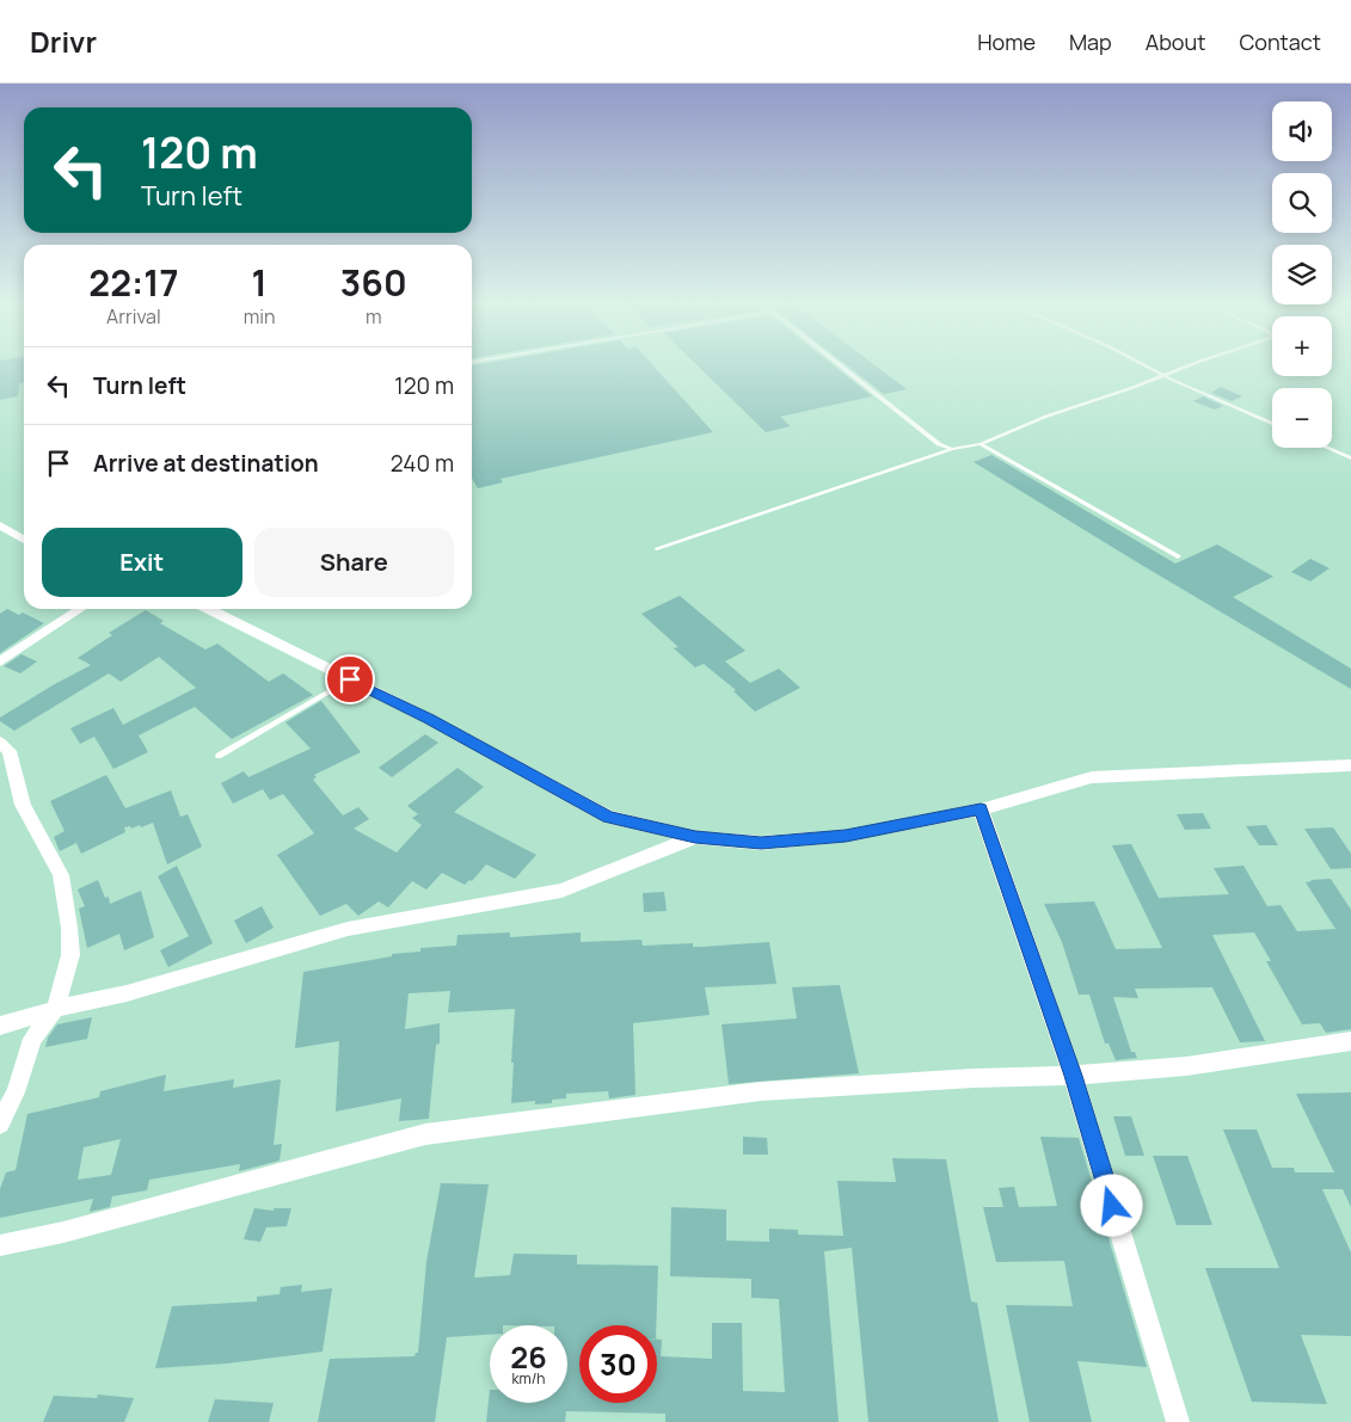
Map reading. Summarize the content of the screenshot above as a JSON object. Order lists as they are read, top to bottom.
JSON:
{
  "page": {
    "header": "Drivr",
    "nav": [
      "Home",
      "Map",
      "About",
      "Contact"
    ],
    "map_buttons": ["+", "−"],
    "turn": ["120 m", "Turn left"],
    "eta": [
      "22:17",
      "Arrival",
      "1",
      "min",
      "360",
      "m"
    ],
    "list": [
      {
        "name": "Turn left",
        "value": "120 m"
      },
      {
        "name": "Arrive at destination",
        "value": "240 m"
      }
    ],
    "buttons": ["Exit", "Share"],
    "speed": "26 km/h",
    "limit": "30"
  }
}
